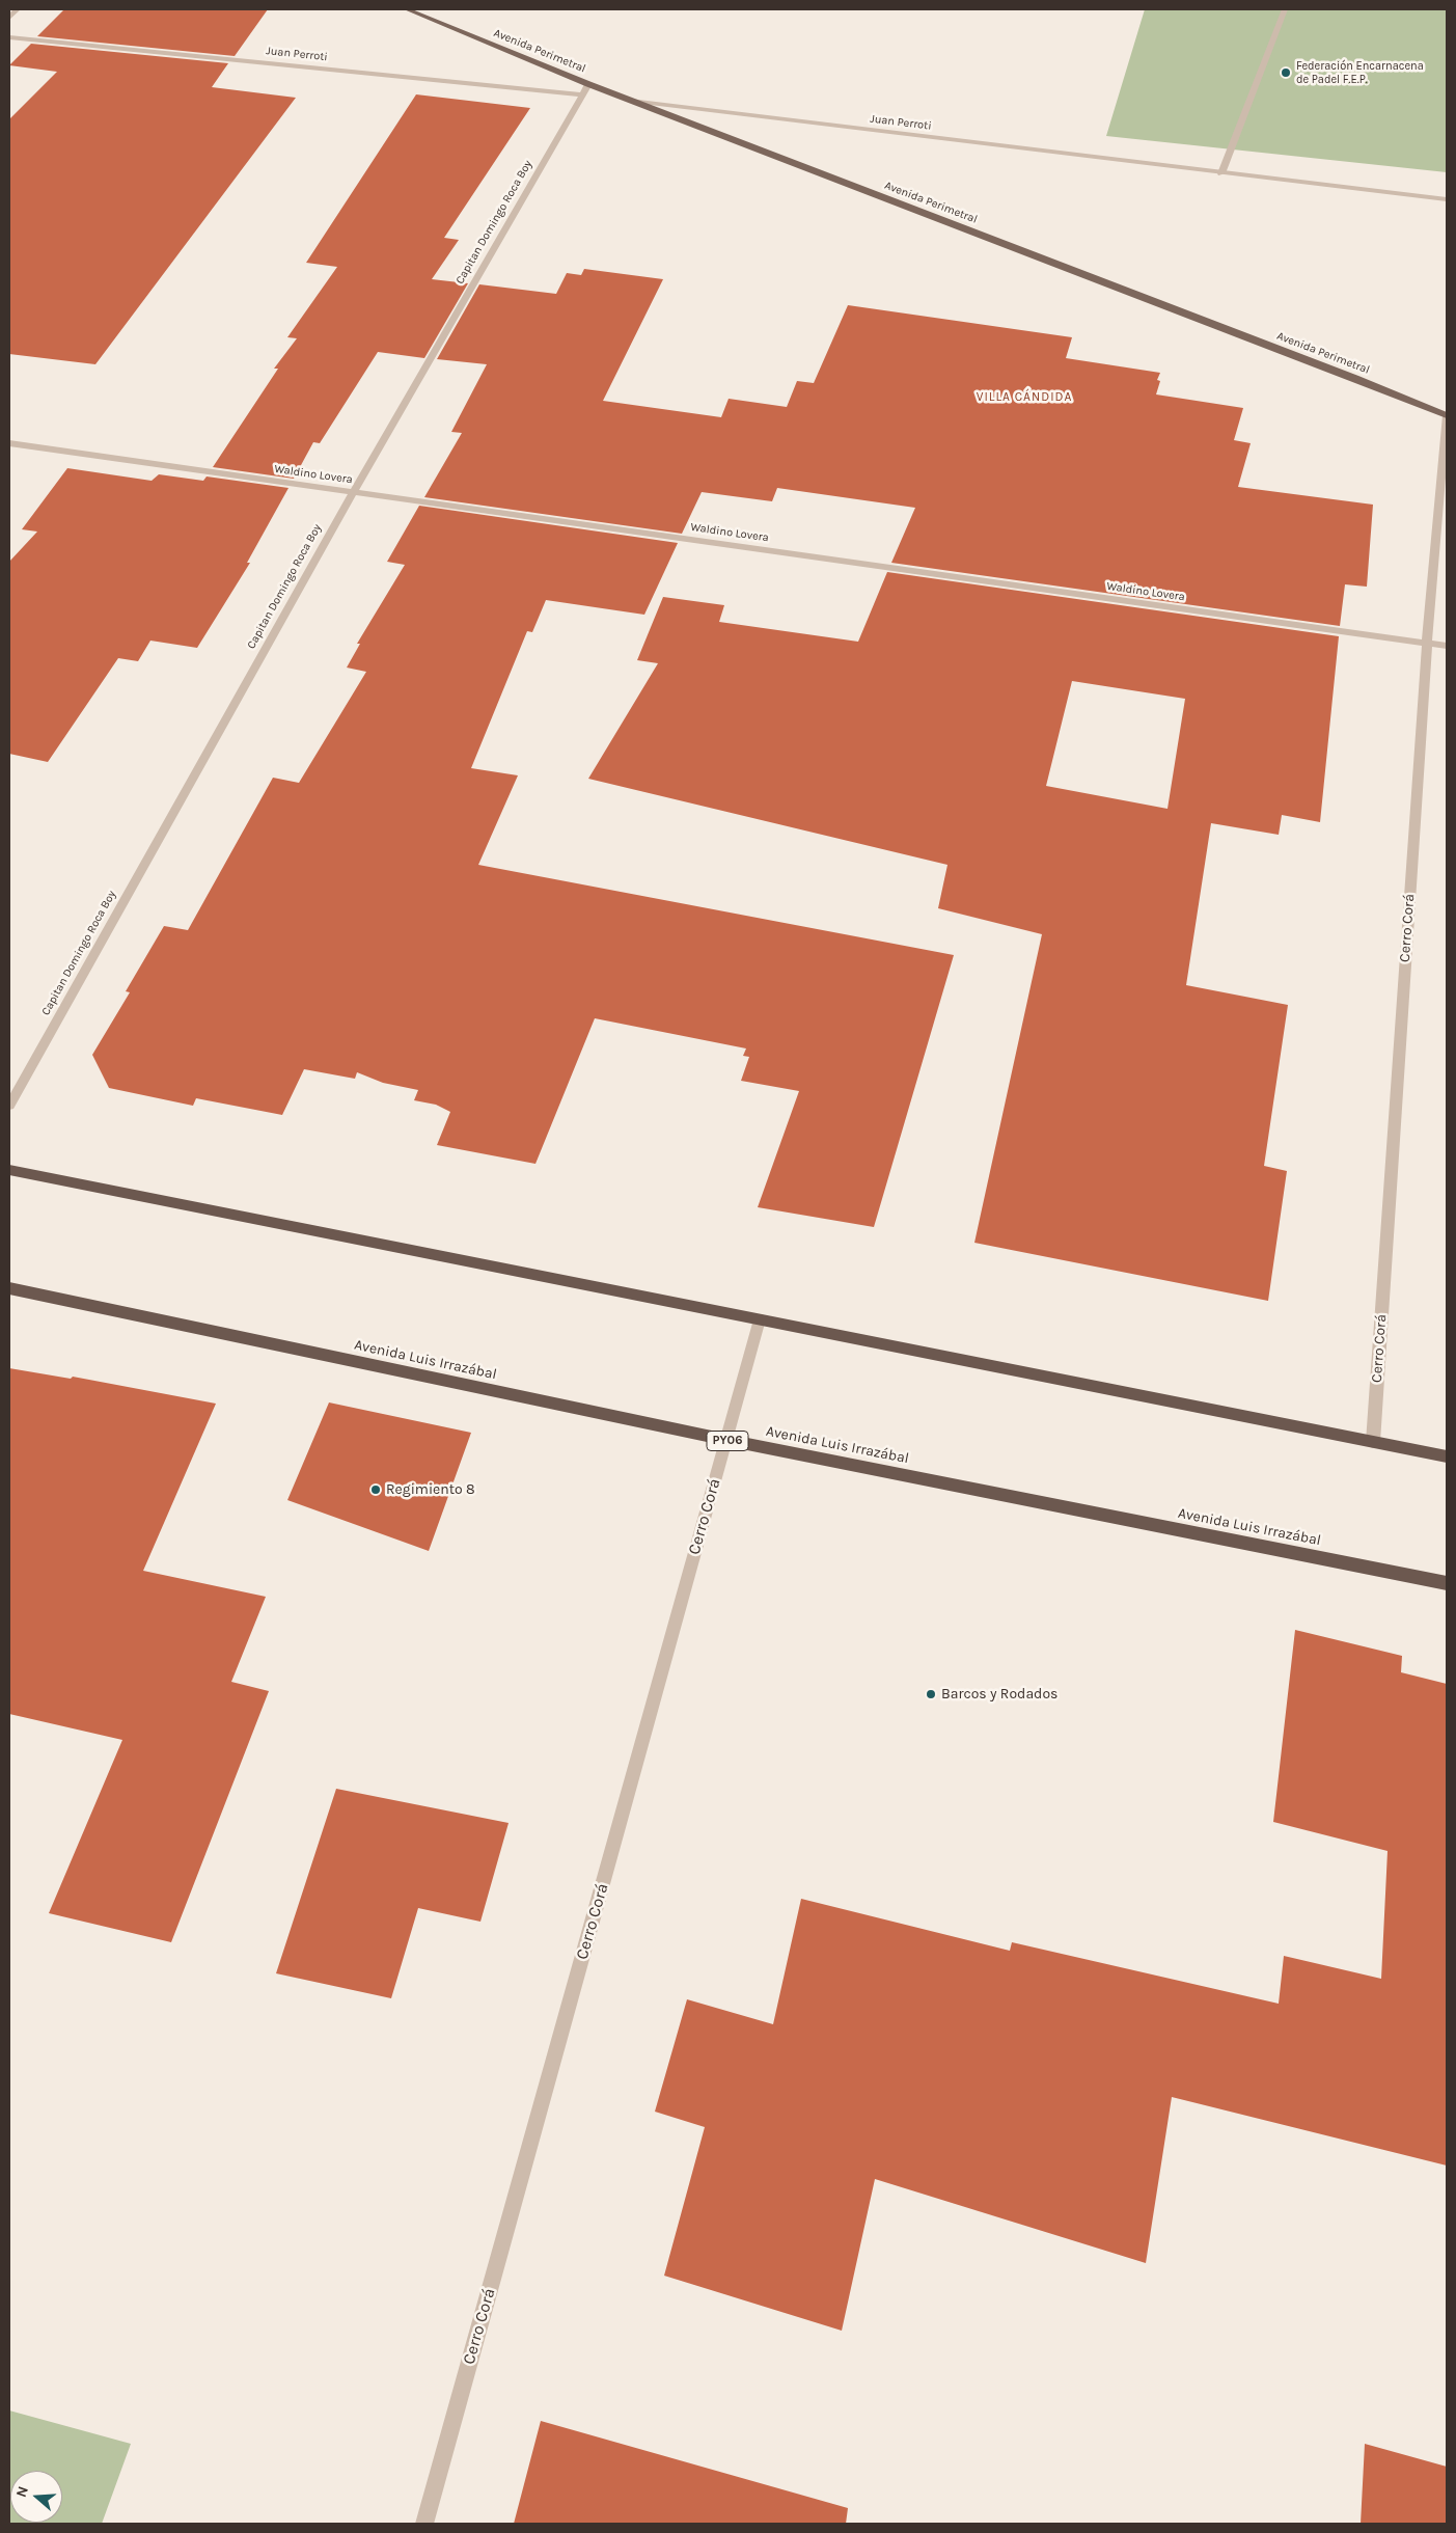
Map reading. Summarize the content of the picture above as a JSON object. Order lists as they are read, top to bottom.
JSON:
{
  "streets": {
    "highway": ["Avenida Luis Irrazábal", "PY06"],
    "main road": ["Avenida Perimetral"],
    "street": [
      "Juan Perroti",
      "Capitan Domingo Roca Boy",
      "Waldino Lovera",
      "Cerro Corá"
    ]
  },
  "crossings": [
    ["Avenida Perimetral", "Juan Perroti"],
    ["Avenida Perimetral", "Capitan Domingo Roca Boy"],
    ["Avenida Perimetral", "Cerro Corá"],
    ["Juan Perroti", "Capitan Domingo Roca Boy"],
    ["Capitan Domingo Roca Boy", "Waldino Lovera"],
    ["Waldino Lovera", "Cerro Corá"],
    ["Cerro Corá", "Avenida Luis Irrazábal"]
  ],
  "districts": ["VILLA CÁNDIDA"],
  "places": ["Federación Encarnacena de Padel F.E.P.", "Regimiento 8", "Barcos y Rodados"],
  "north": "left"
}
